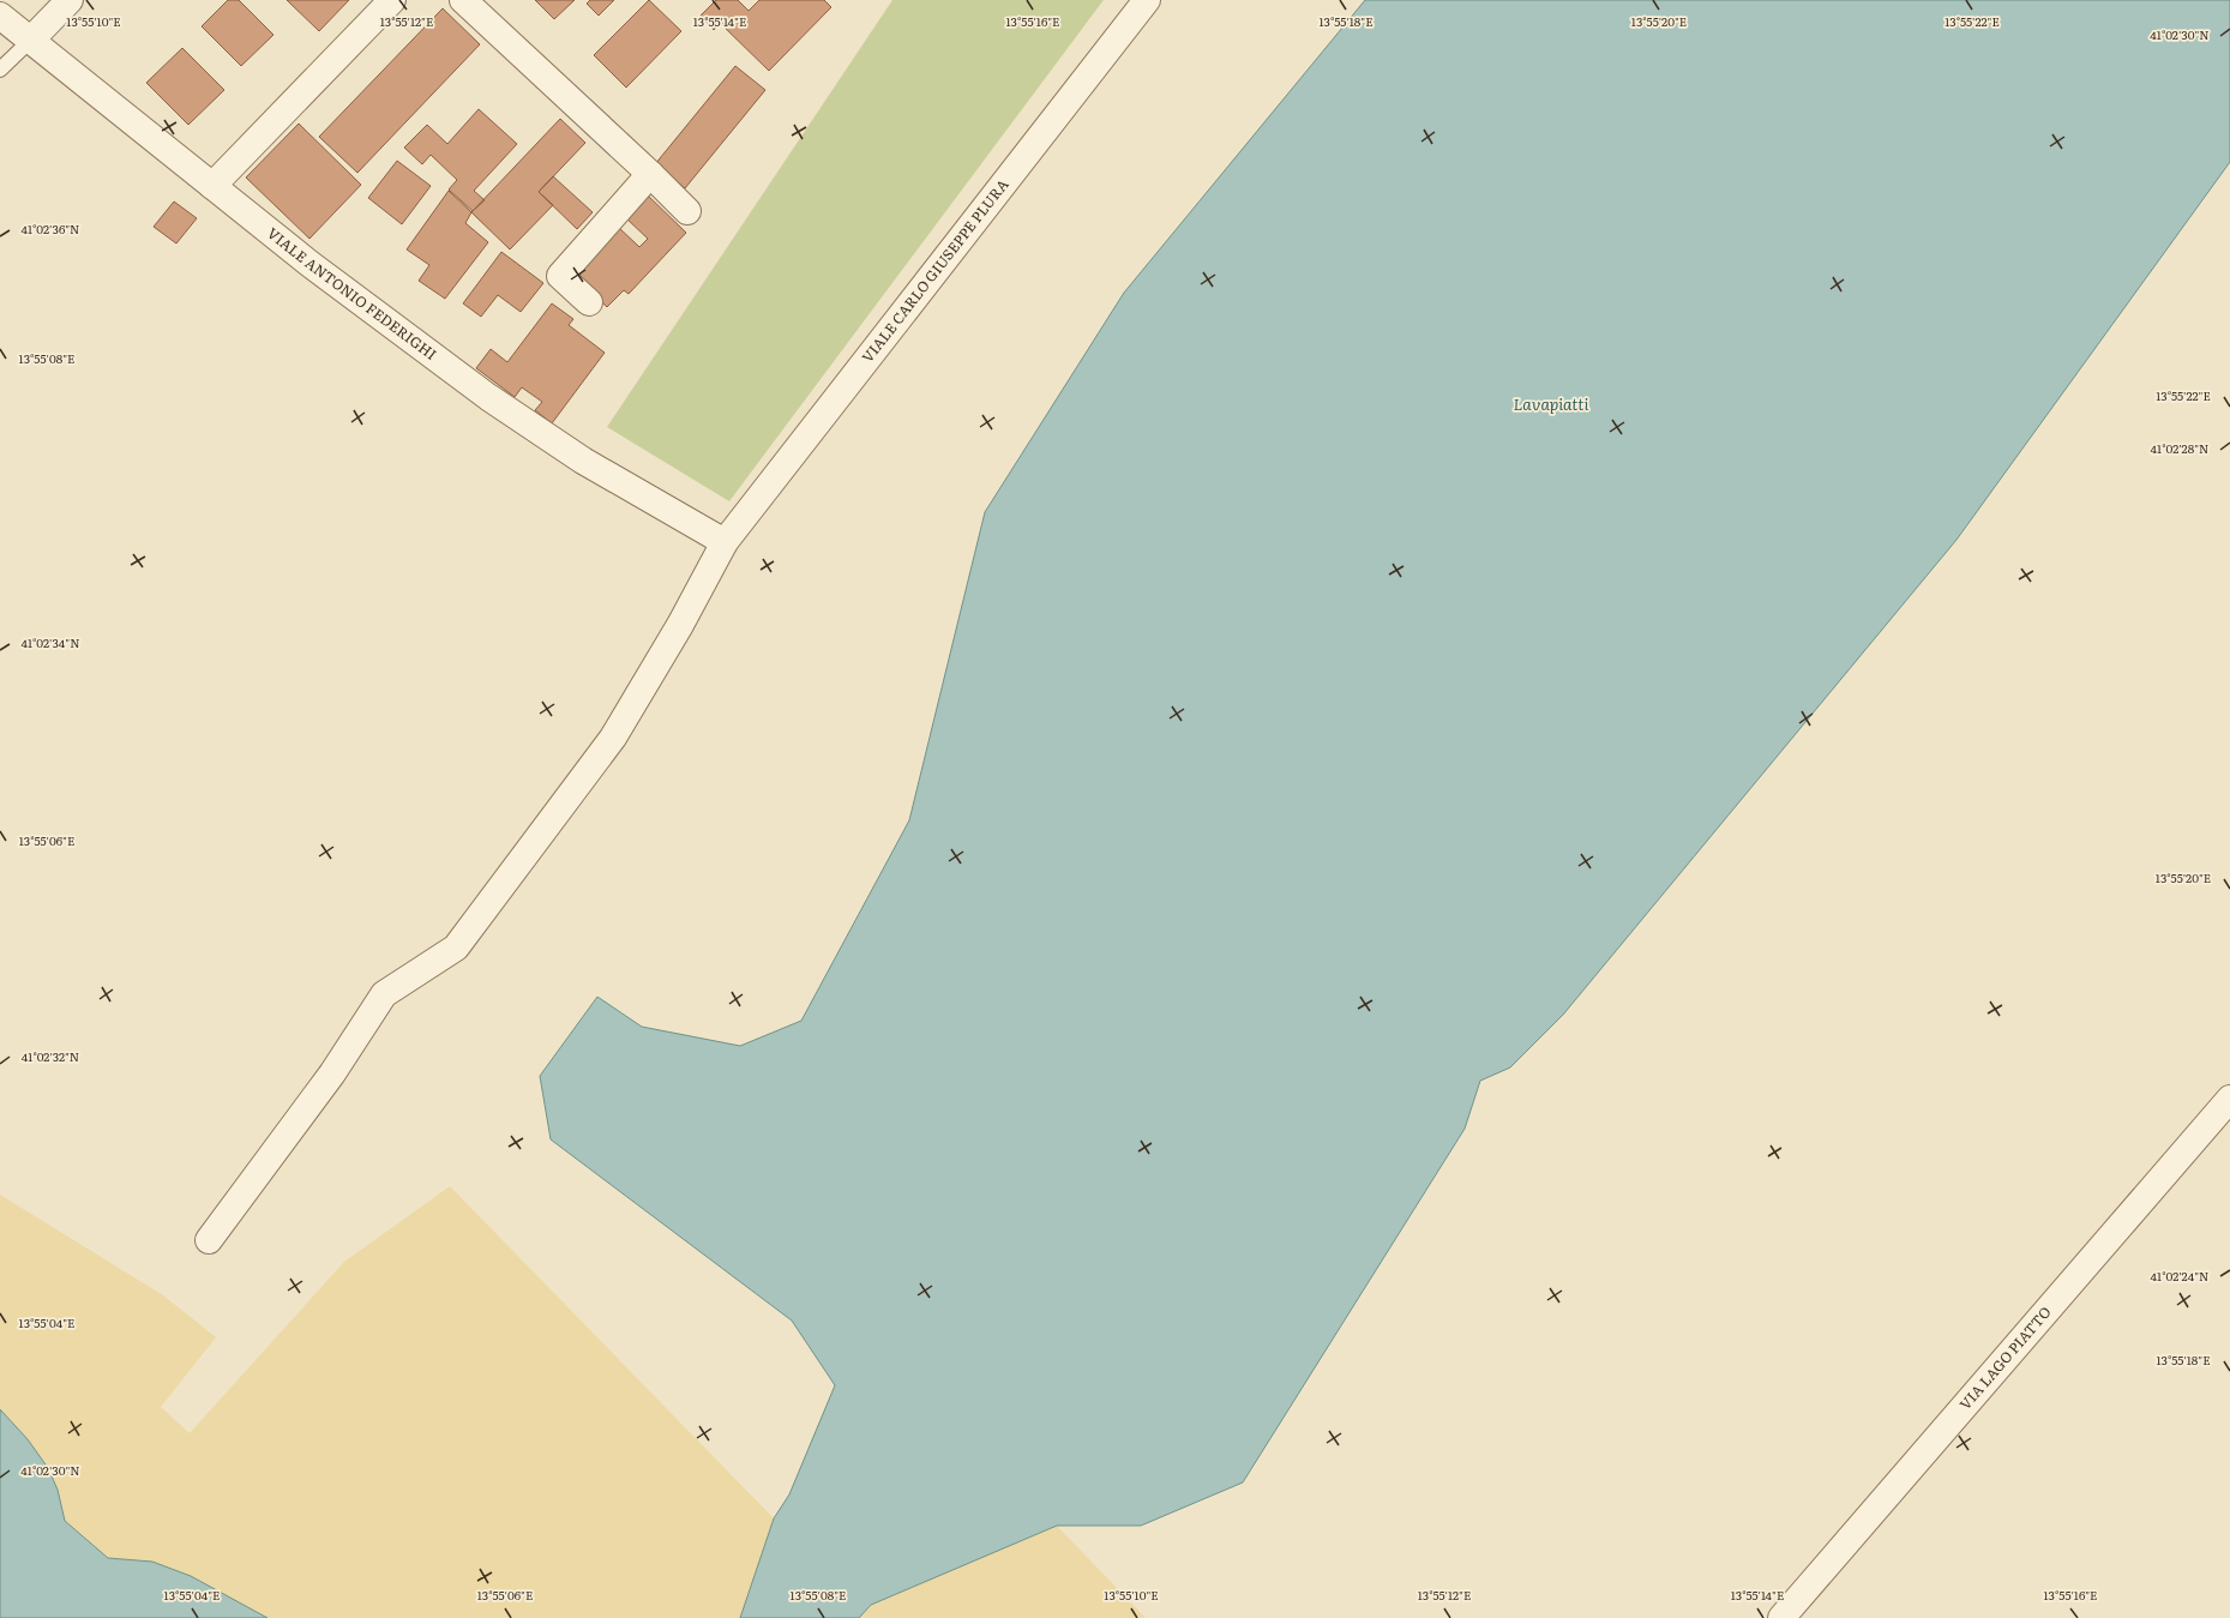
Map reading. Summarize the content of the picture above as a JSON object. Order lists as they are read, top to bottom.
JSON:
{
  "streets": {
    "street": ["VIALE CARLO GIUSEPPE PLURA", "VIALE ANTONIO FEDERIGHI", "VIA LAGO PIATTO"]
  },
  "crossings": [
    ["VIALE CARLO GIUSEPPE PLURA", "VIALE ANTONIO FEDERIGHI"]
  ],
  "water": ["Lavapiatti"],
  "coordinates": [
    "13°55'12\"E",
    "13°55'14\"E",
    "13°55'16\"E",
    "13°55'10\"E",
    "13°55'18\"E",
    "13°55'20\"E",
    "13°55'22\"E",
    "41°02'30\"N",
    "41°02'36\"N",
    "13°55'08\"E",
    "41°02'28\"N",
    "41°02'34\"N",
    "13°55'06\"E",
    "41°02'32\"N",
    "41°02'24\"N",
    "13°55'04\"E"
  ]
}
